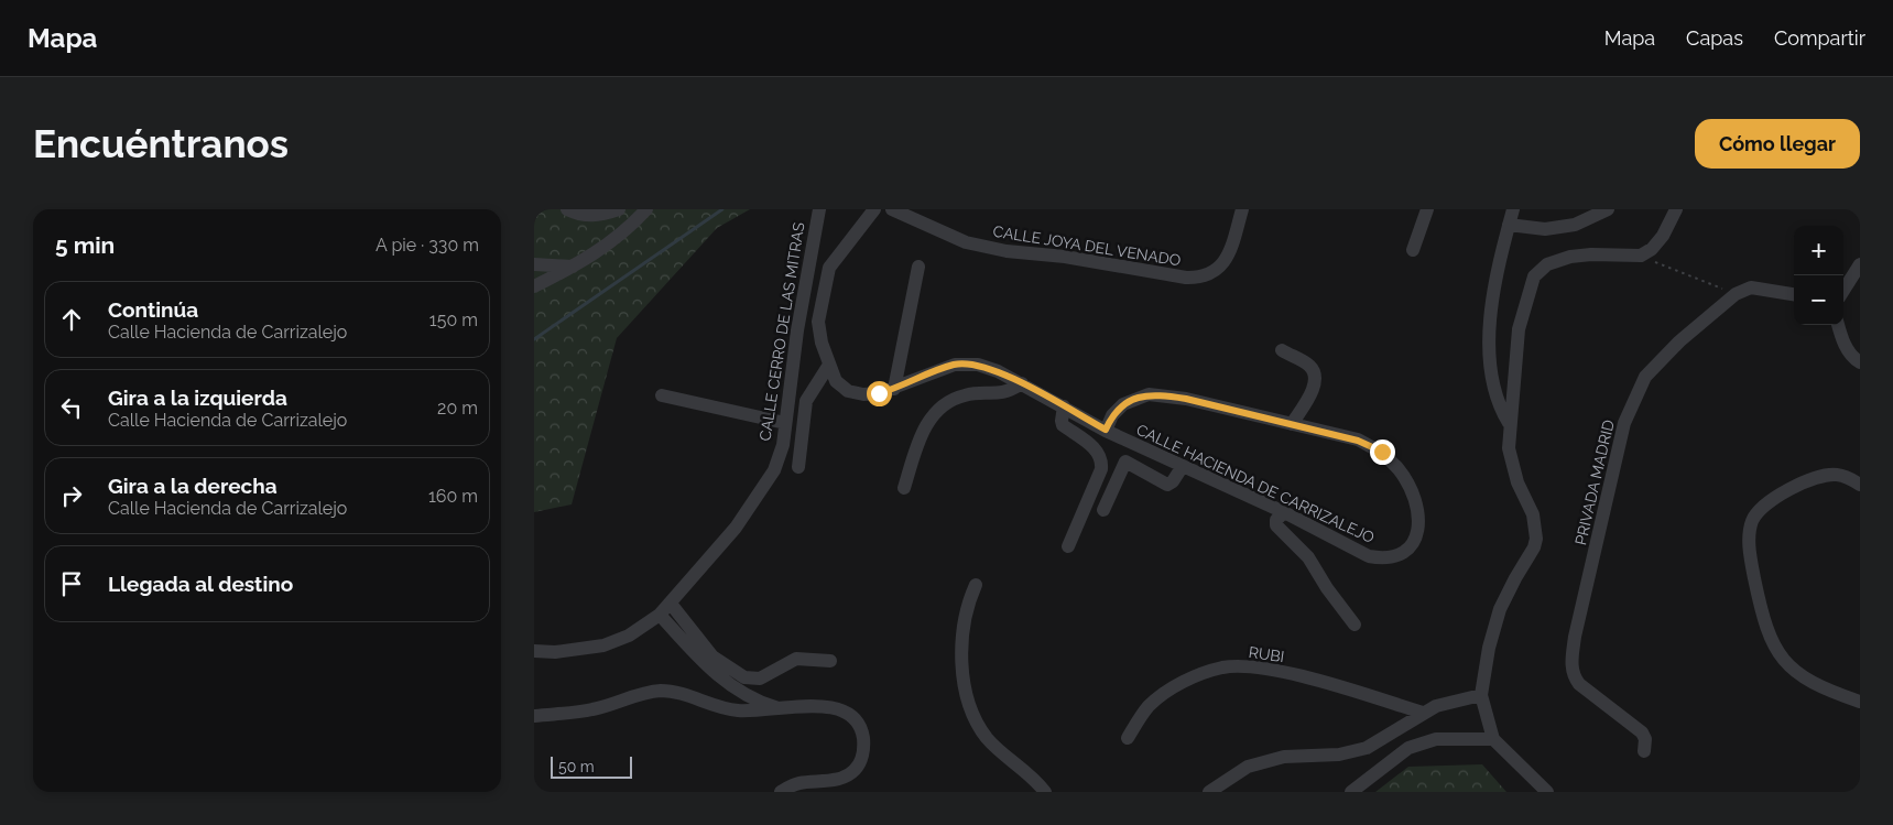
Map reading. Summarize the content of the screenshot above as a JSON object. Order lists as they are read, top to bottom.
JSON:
{
  "streets": {
    "street": [
      "CALLE JOYA DEL VENADO",
      "CALLE CERRO DE LAS MITRAS",
      "PRIVADA MADRID",
      "CALLE HACIENDA DE CARRIZALEJO",
      "RUBI"
    ]
  },
  "scale_bar": "50 m",
  "page": {
    "header": "Mapa",
    "nav": ["Mapa", "Capas", "Compartir"],
    "buttons": "Cómo llegar",
    "title": "Encuéntranos",
    "heading": ["5 min", "A pie · 330 m"],
    "map_buttons": ["+", "−"],
    "list": [
      ["Continúa", "Calle Hacienda de Carrizalejo", "150 m"],
      ["Gira a la izquierda", "Calle Hacienda de Carrizalejo", "20 m"],
      ["Gira a la derecha", "Calle Hacienda de Carrizalejo", "160 m"],
      "Llegada al destino"
    ],
    "scale": "50 m"
  }
}
